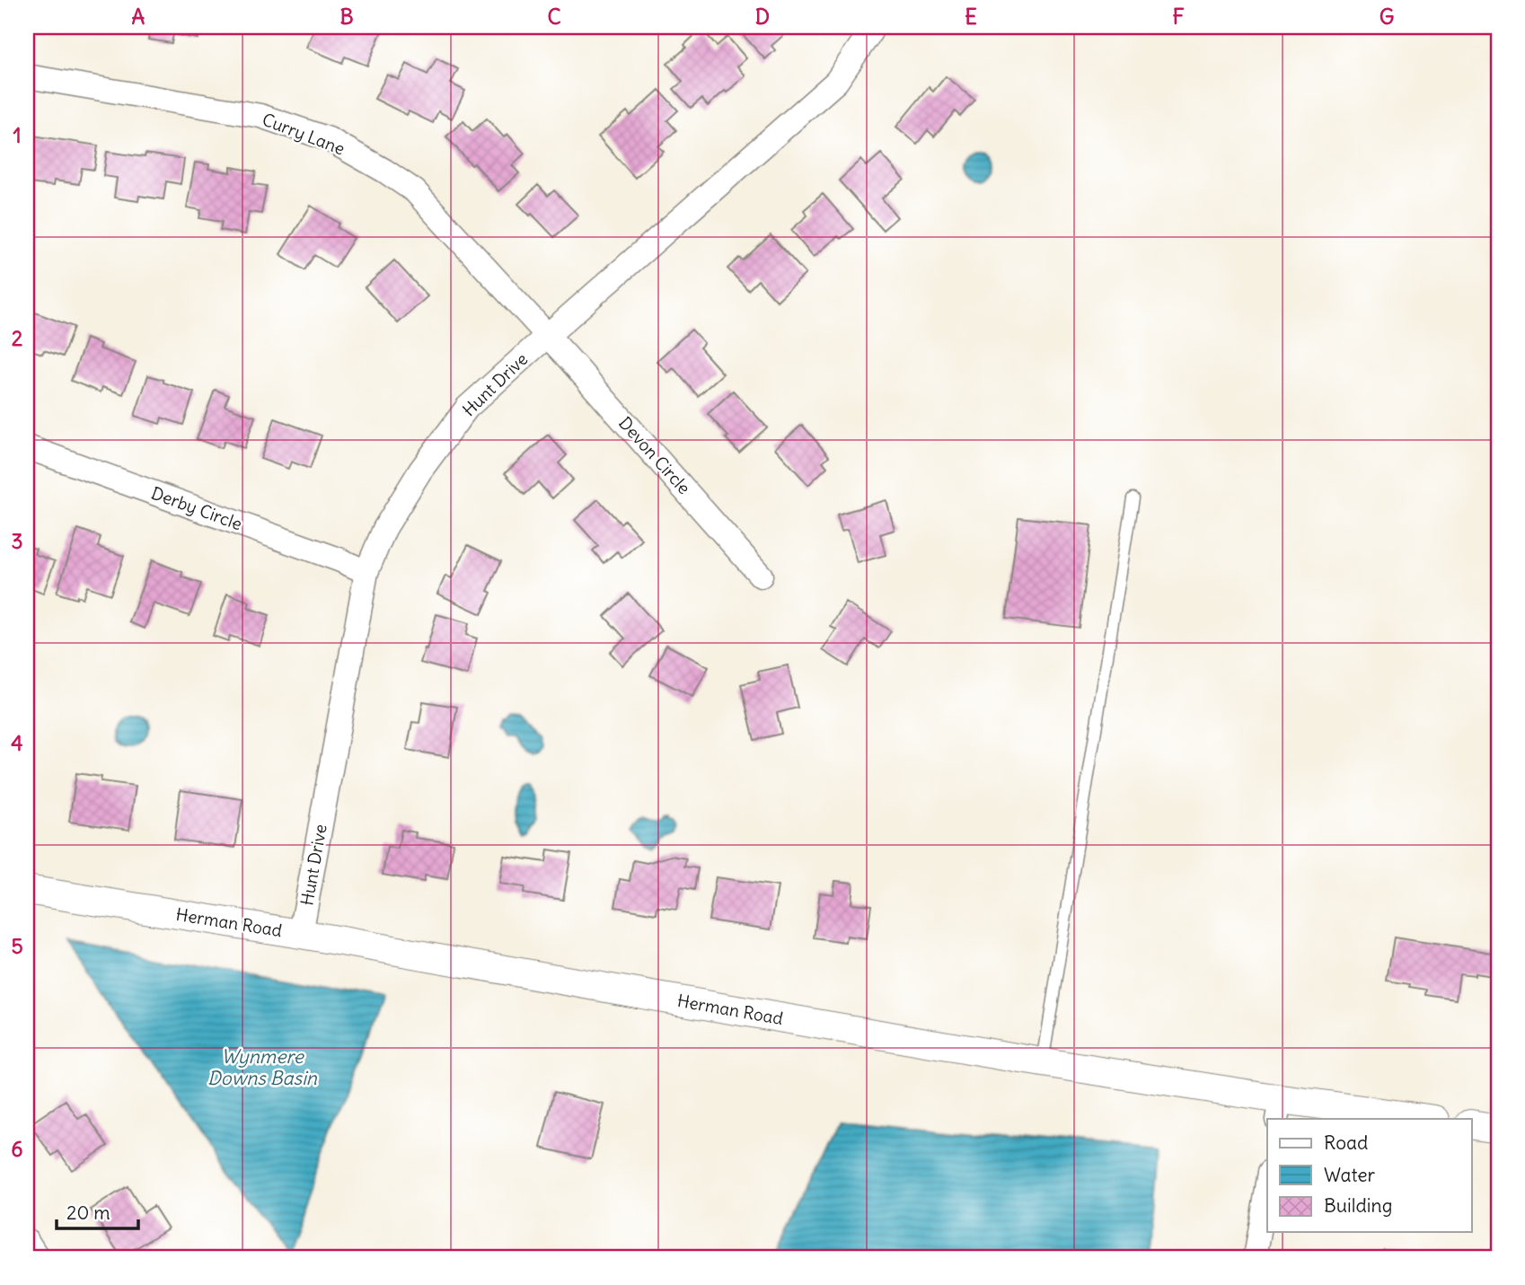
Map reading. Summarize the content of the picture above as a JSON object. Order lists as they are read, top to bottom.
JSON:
{
  "streets": {
    "street": [
      "Curry Lane",
      "Hunt Drive",
      "Devon Circle",
      "Derby Circle",
      "Herman Road"
    ]
  },
  "crossings": [
    ["Curry Lane", "Hunt Drive"],
    ["Curry Lane", "Devon Circle"],
    ["Hunt Drive", "Devon Circle"],
    ["Hunt Drive", "Derby Circle"],
    ["Hunt Drive", "Herman Road"]
  ],
  "water": ["Wynmere Downs Basin"],
  "legend": ["Road", "Water", "Building"],
  "scale_bar": "20 m",
  "grid": {
    "columns": [
      "A",
      "B",
      "C",
      "D",
      "E",
      "F",
      "G"
    ],
    "rows": [
      "1",
      "2",
      "3",
      "4",
      "5",
      "6"
    ]
  }
}
